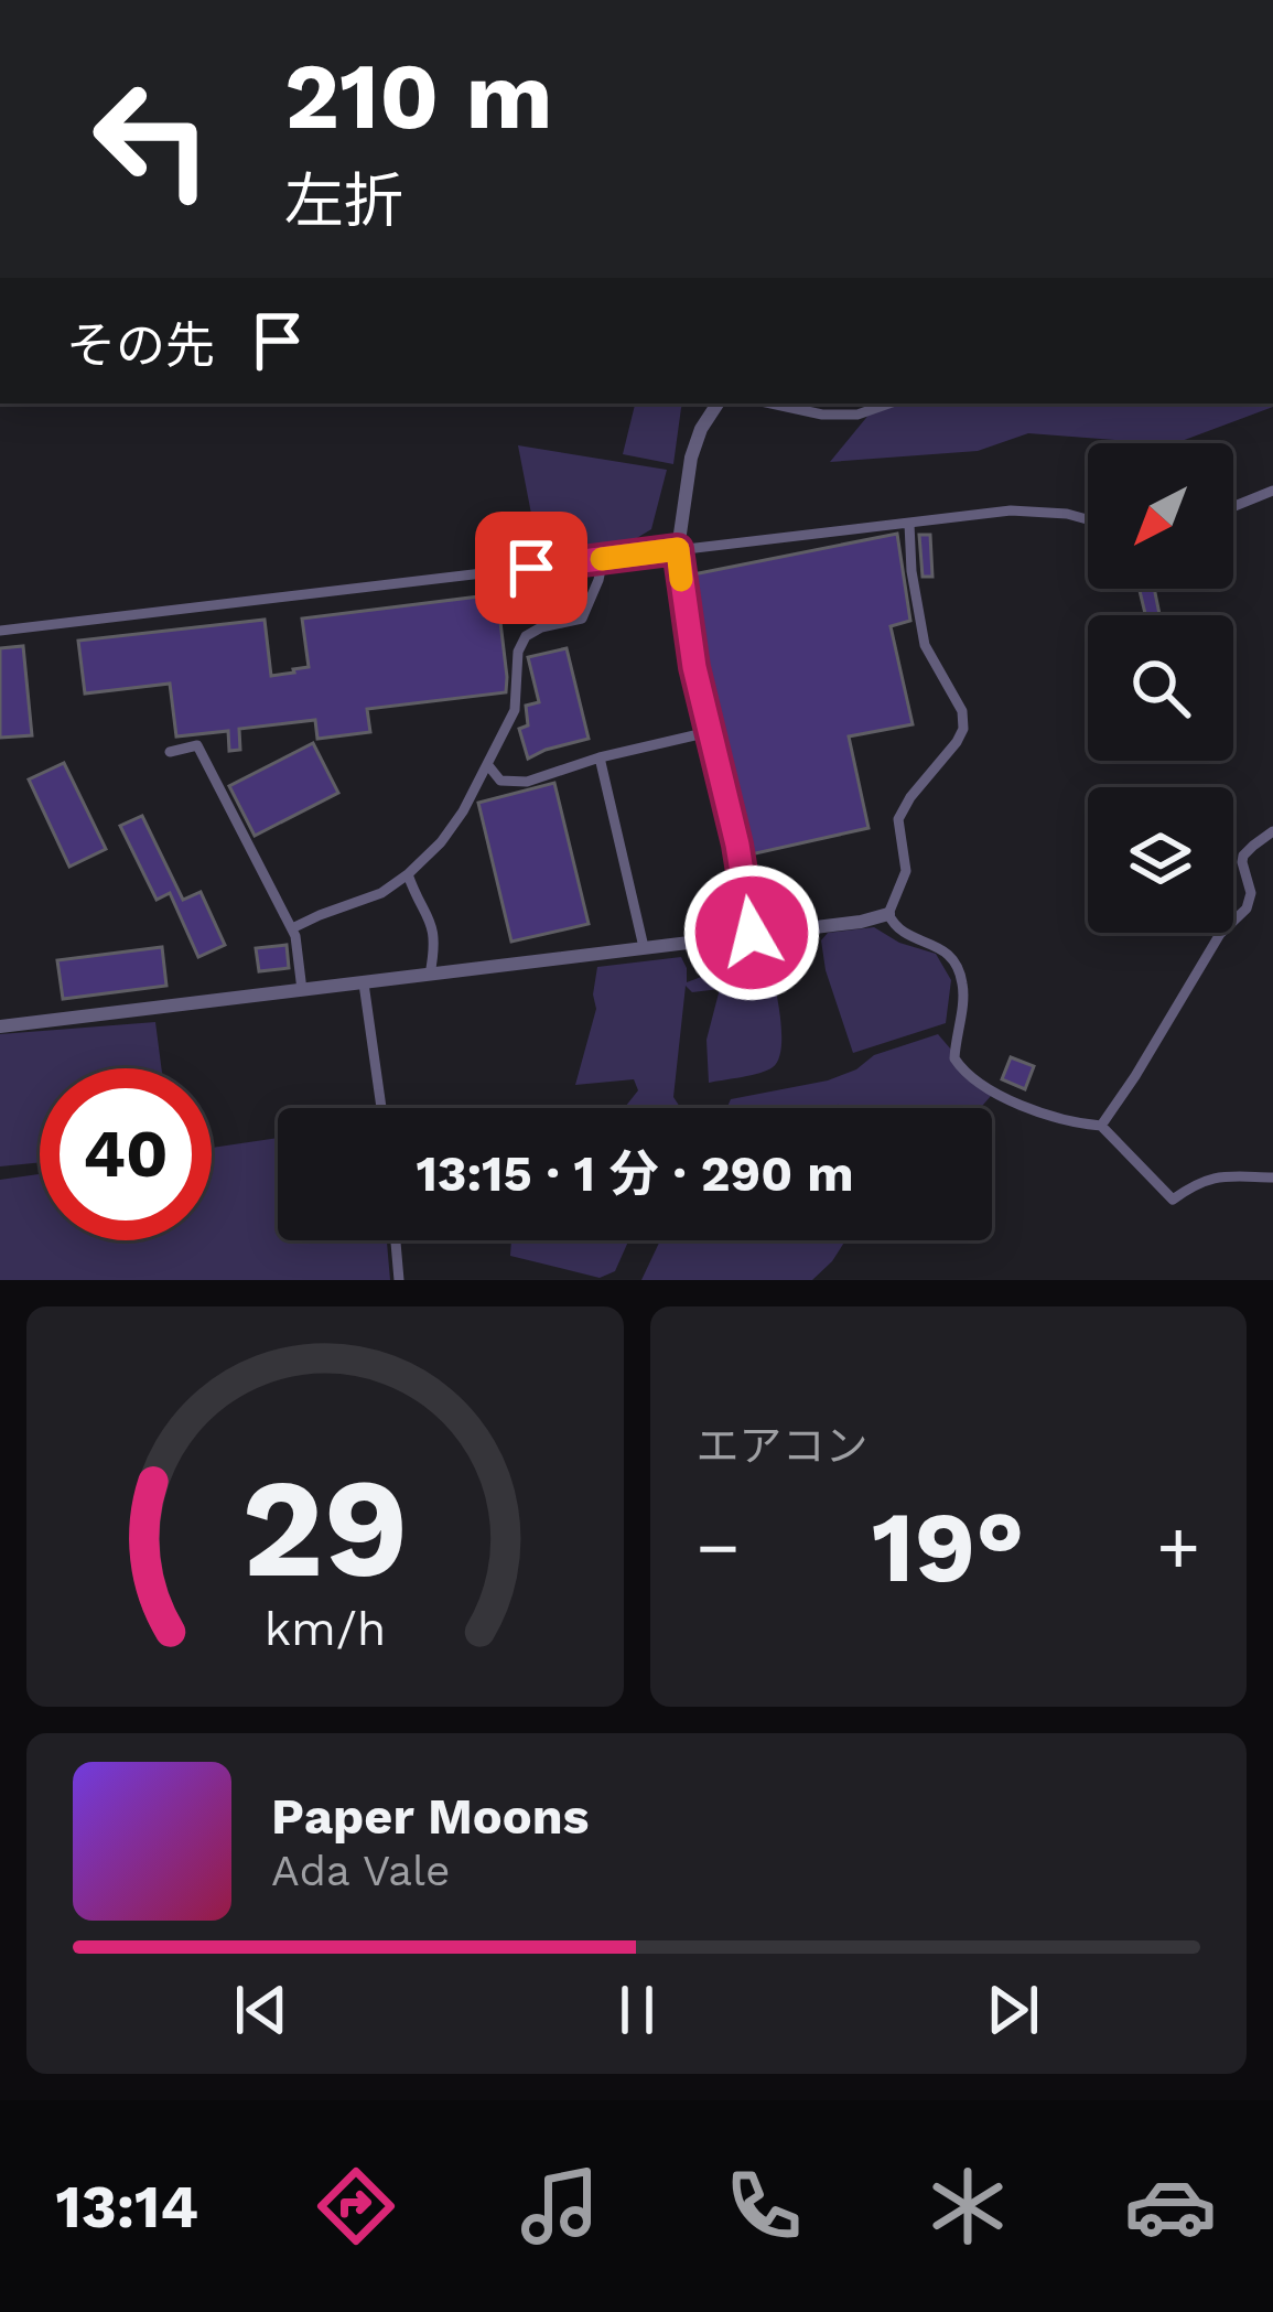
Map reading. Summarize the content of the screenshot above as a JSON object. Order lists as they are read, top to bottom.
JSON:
{
  "north": "bottom left",
  "page": {
    "turn": ["210 m", "左折"],
    "then": "その先",
    "limit": "40",
    "trip": "13:15 · 1 分 · 290 m",
    "tile": "エアコン",
    "heat": ["−", "19°", "+"],
    "song": ["Paper Moons", "Ada Vale"],
    "tabs": "13:14",
    "gauge": ["29", "km/h"]
  }
}
